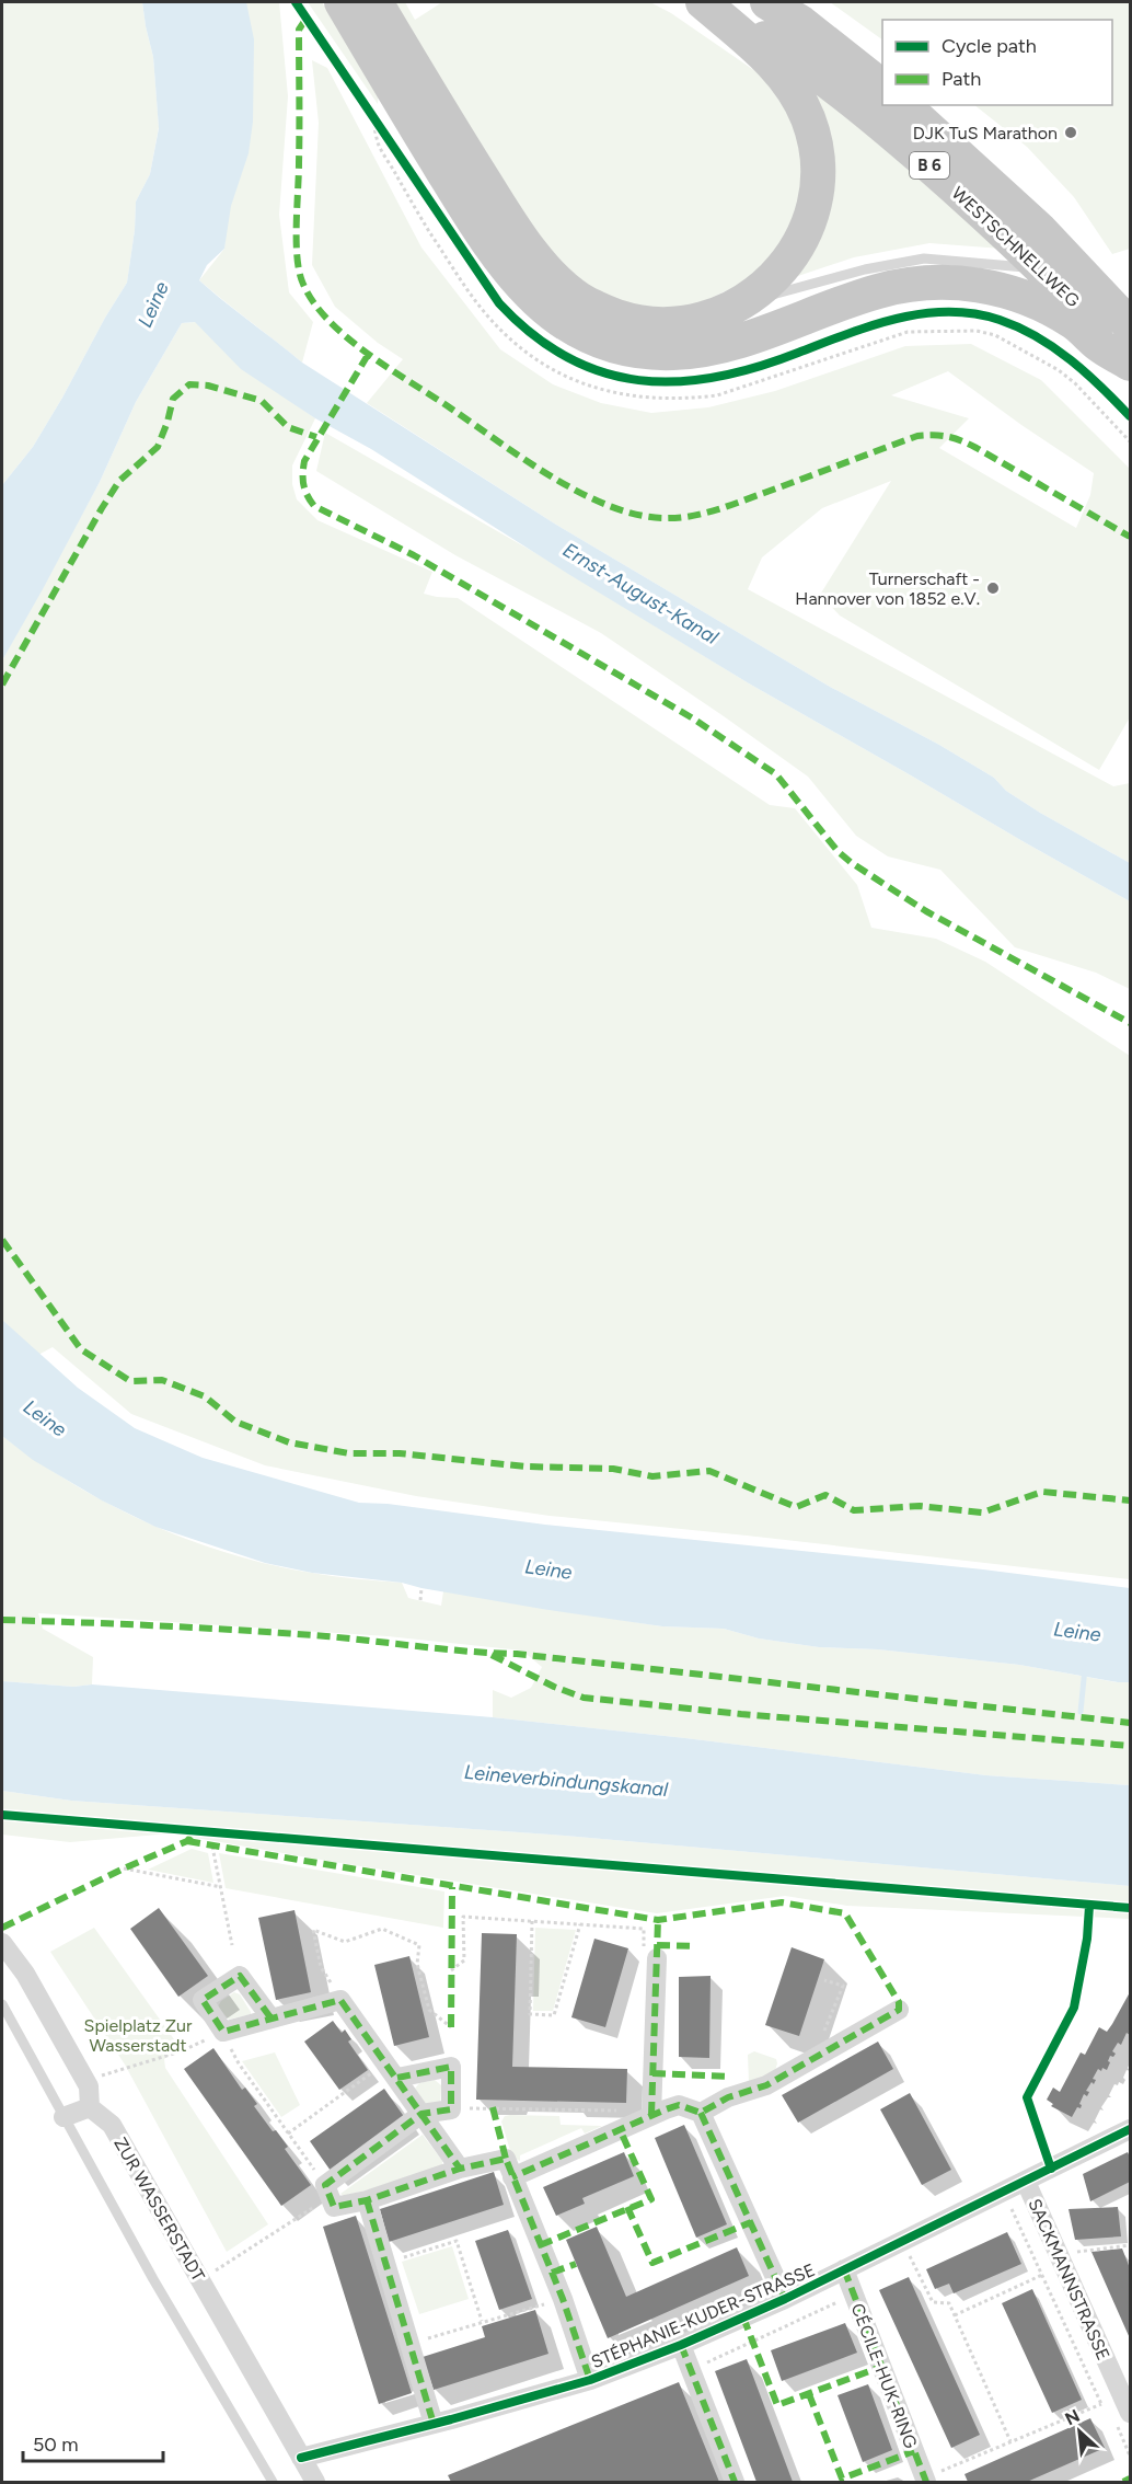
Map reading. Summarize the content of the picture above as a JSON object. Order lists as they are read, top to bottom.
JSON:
{
  "streets": {
    "highway": ["B 6", "WESTSCHNELLWEG"],
    "street": [
      "ZUR WASSERSTADT",
      "SACKMANNSTRASSE",
      "STÉPHANIE-KUDER-STRASSE",
      "CÉCILE-HUK-RING"
    ]
  },
  "crossings": [
    ["ZUR WASSERSTADT", "STÉPHANIE-KUDER-STRASSE"],
    ["SACKMANNSTRASSE", "STÉPHANIE-KUDER-STRASSE"],
    ["STÉPHANIE-KUDER-STRASSE", "CÉCILE-HUK-RING"]
  ],
  "water": ["Leine", "Ernst-August-Kanal", "Leineverbindungskanal"],
  "parks": ["Spielplatz Zur Wasserstadt"],
  "places": ["DJK TuS Marathon", "Turnerschaft - Hannover von 1852 e.V."],
  "legend": ["Cycle path", "Path"],
  "scale_bar": "50 m",
  "north": "top left"
}
